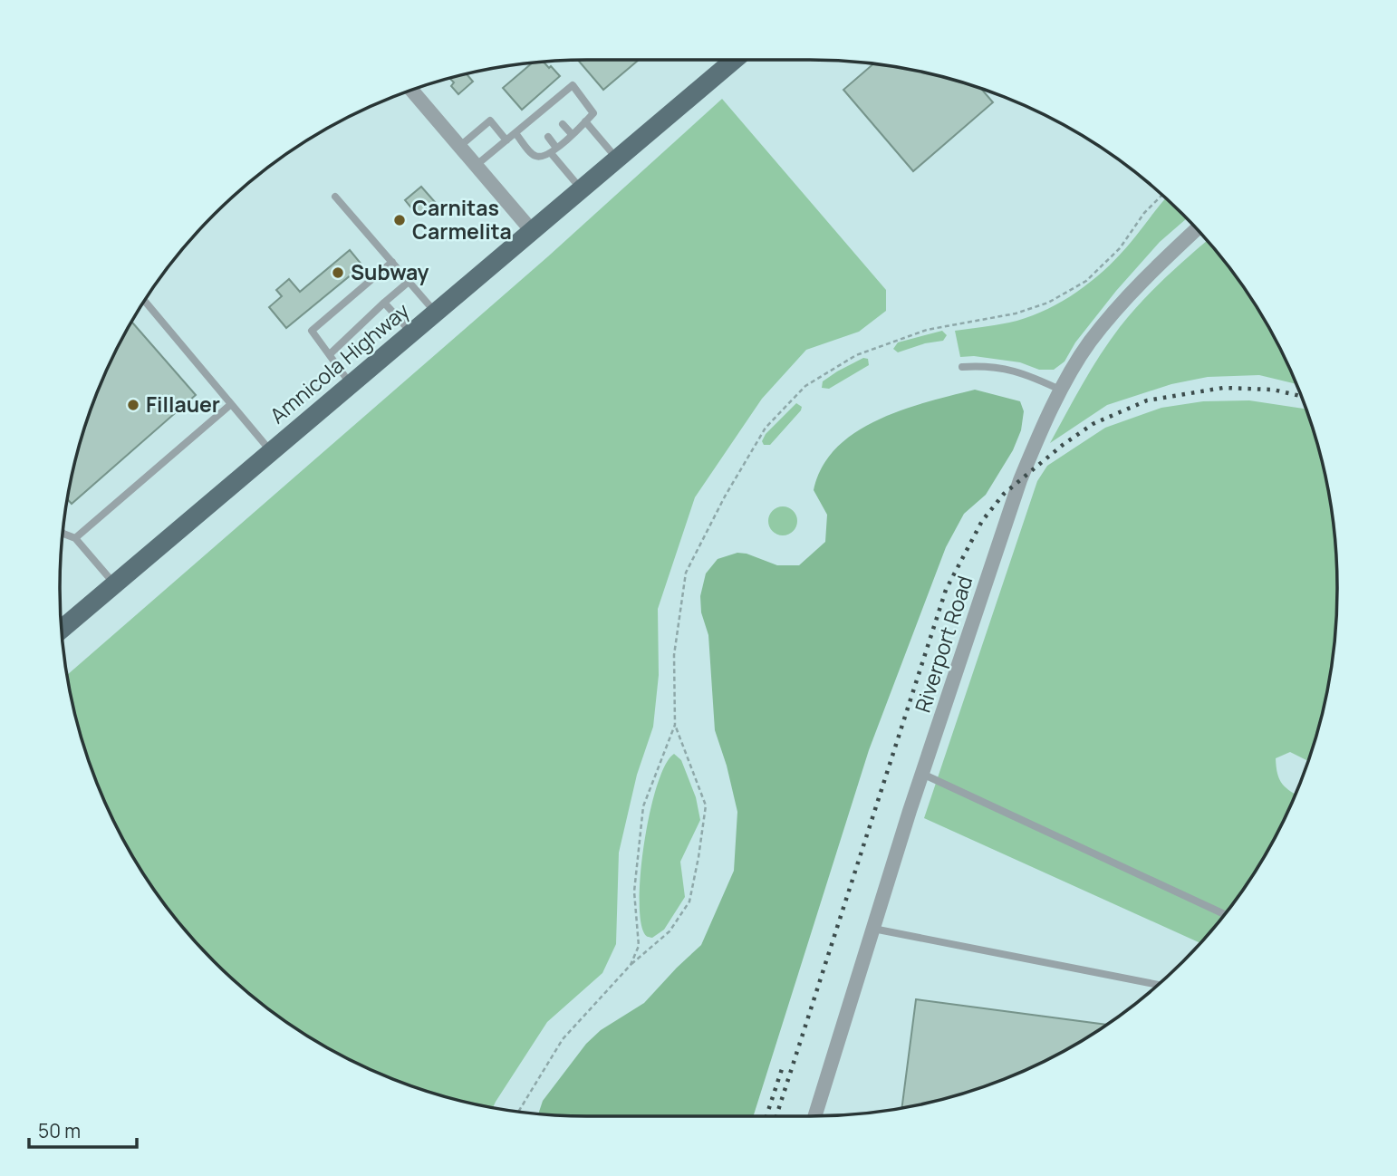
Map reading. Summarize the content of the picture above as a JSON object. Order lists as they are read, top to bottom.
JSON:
{
  "streets": {
    "main road": ["Amnicola Highway"],
    "street": ["Riverport Road"]
  },
  "places": ["Carnitas Carmelita", "Subway", "Fillauer"],
  "scale_bar": "50 m"
}
